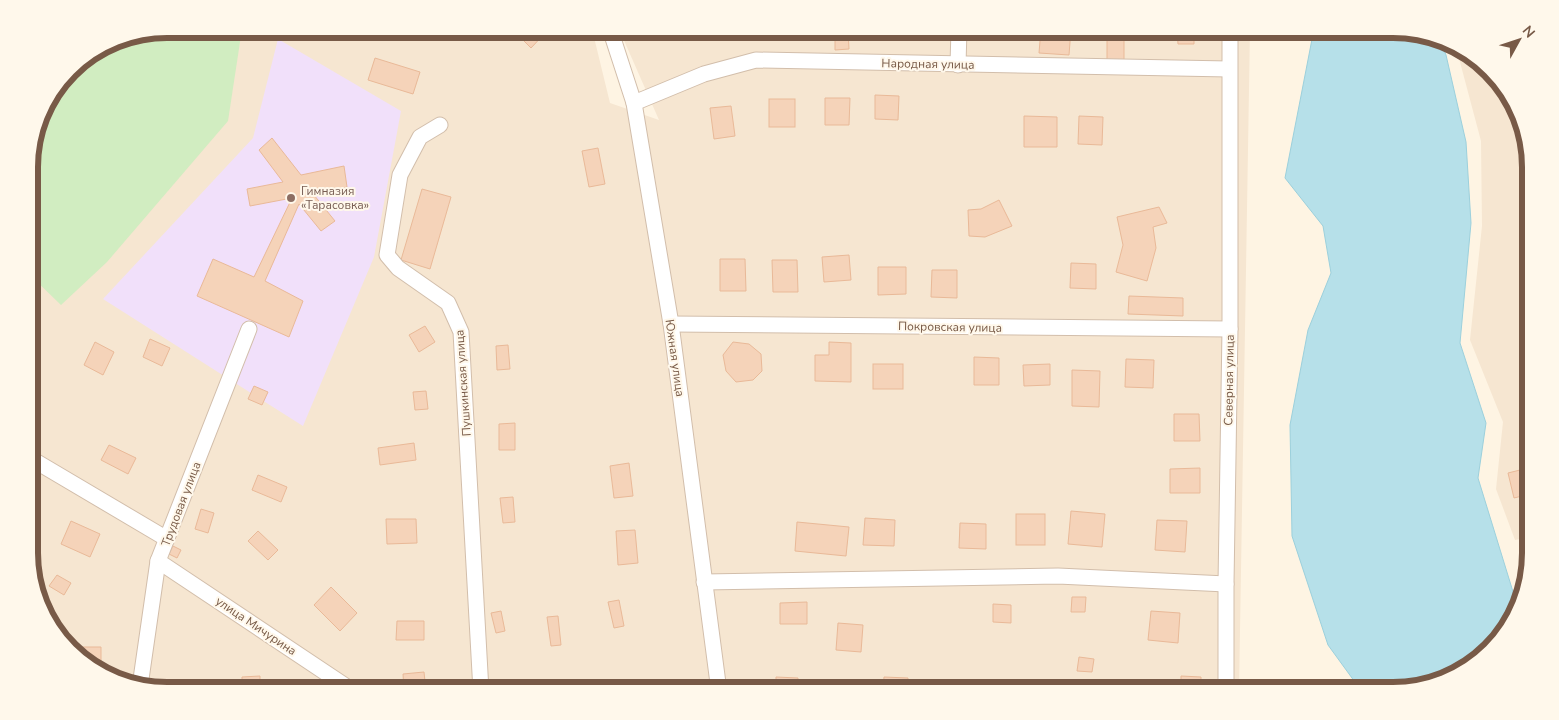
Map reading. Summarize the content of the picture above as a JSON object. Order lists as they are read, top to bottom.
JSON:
{
  "streets": {
    "street": [
      "Народная улица",
      "Покровская улица",
      "Южная улица",
      "Северная улица",
      "Пушкинская улица",
      "Трудовая улица",
      "улица Мичурина"
    ]
  },
  "crossings": [
    ["Народная улица", "Южная улица"],
    ["Народная улица", "Северная улица"],
    ["Покровская улица", "Южная улица"],
    ["Покровская улица", "Северная улица"],
    ["Трудовая улица", "улица Мичурина"]
  ],
  "places": ["Гимназия «Тарасовка»"],
  "north": "top right"
}
